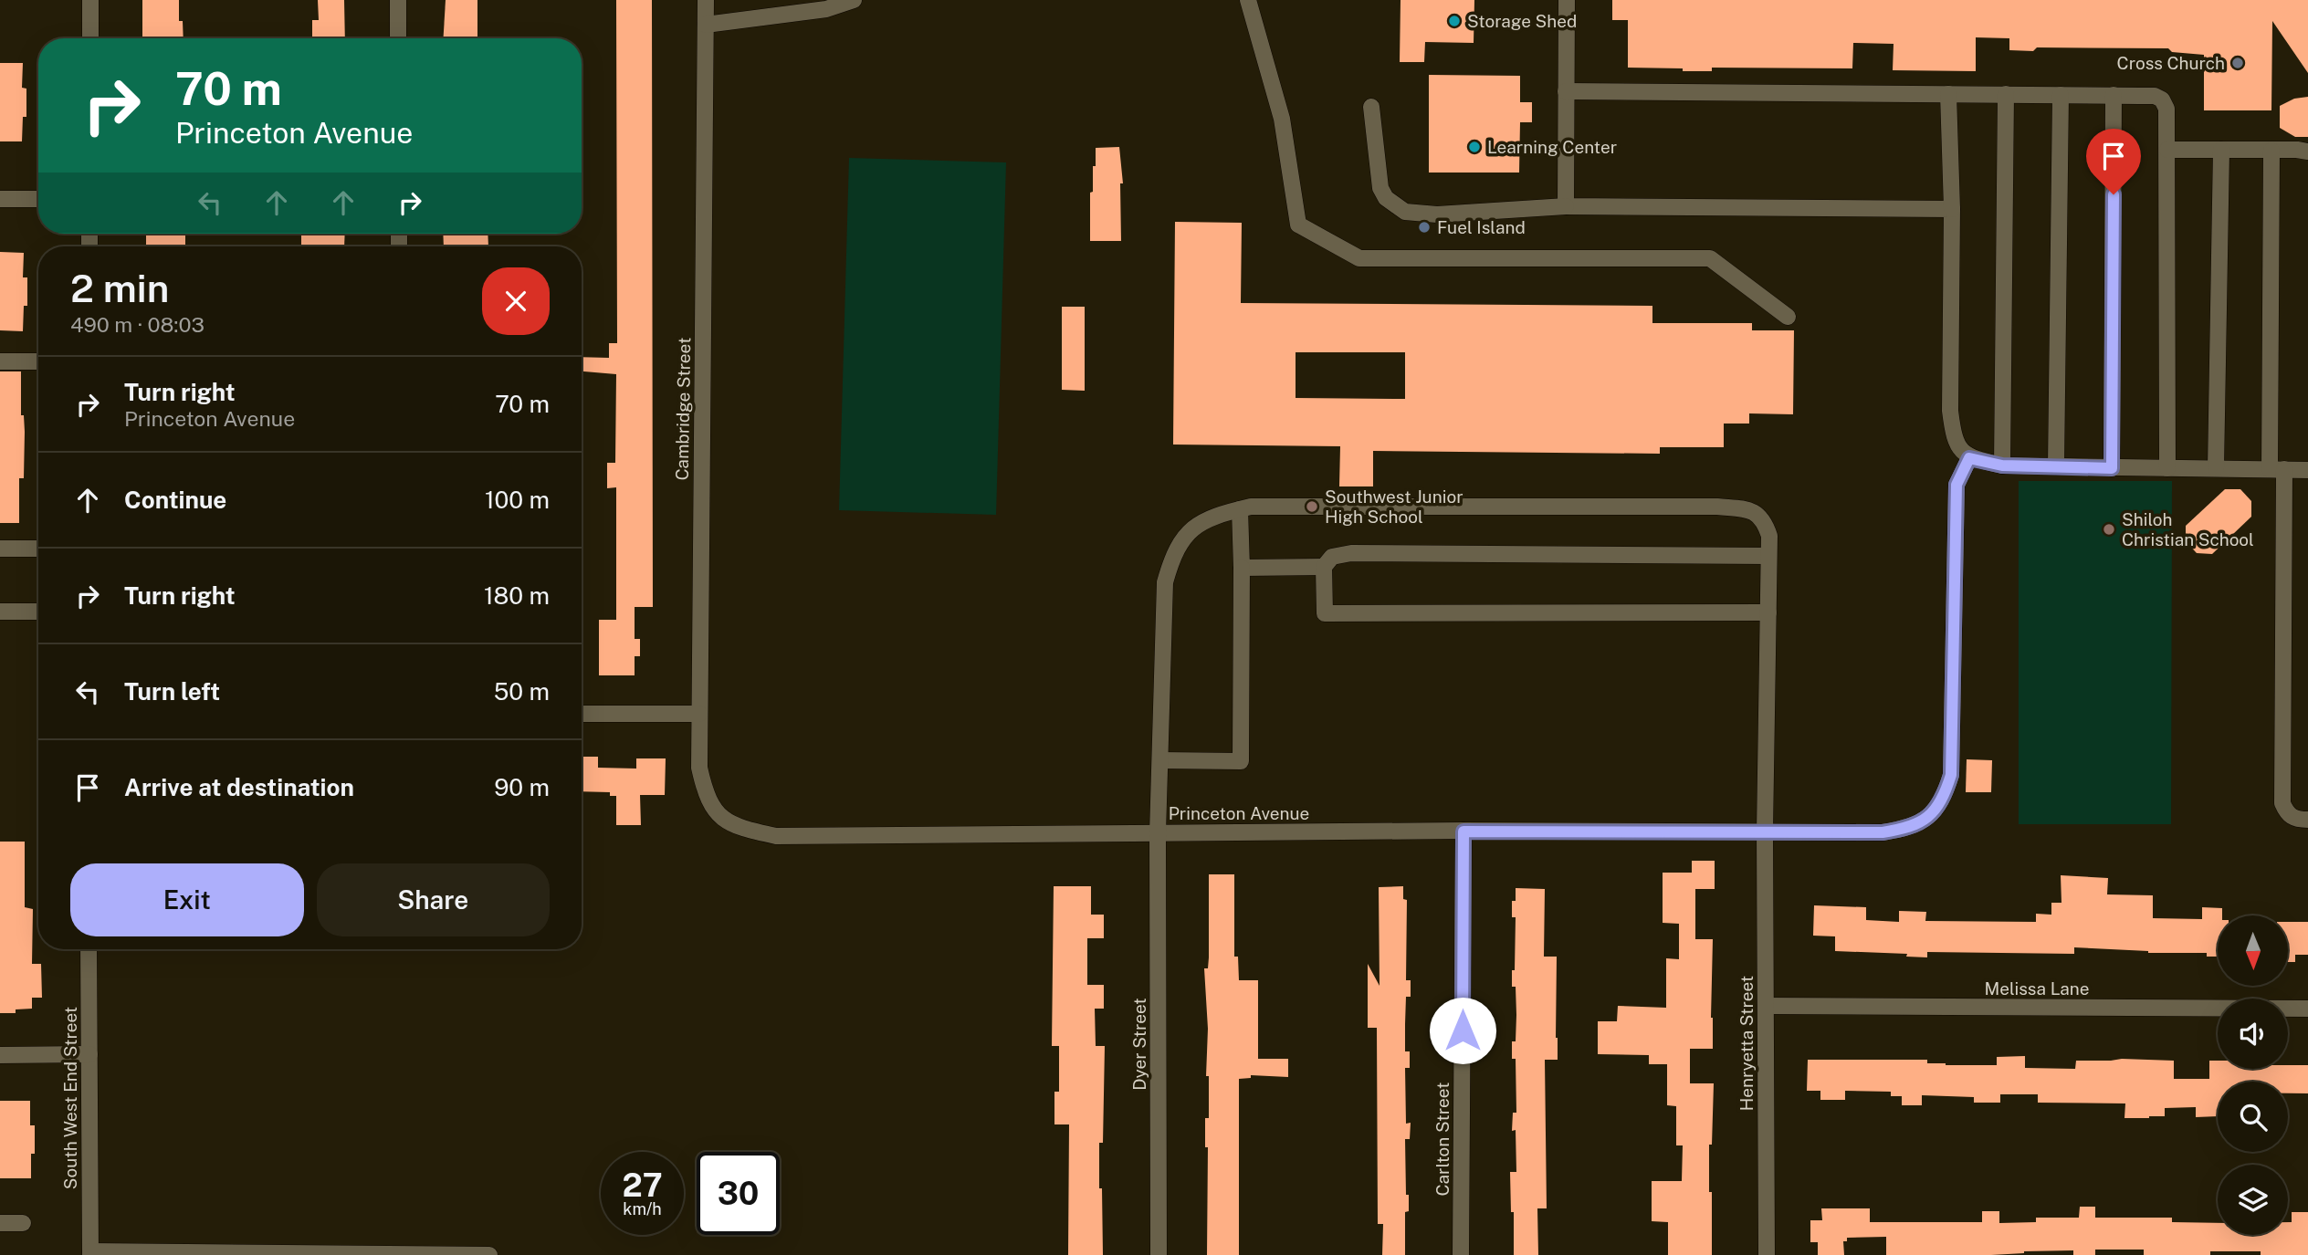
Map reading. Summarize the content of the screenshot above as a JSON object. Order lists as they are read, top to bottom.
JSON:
{
  "streets": {
    "street": [
      "Cambridge Street",
      "Princeton Avenue",
      "Melissa Lane",
      "Henryetta Street",
      "Dyer Street",
      "South West End Street",
      "Carlton Street"
    ]
  },
  "crossings": [
    ["Cambridge Street", "Princeton Avenue"],
    ["Princeton Avenue", "Henryetta Street"],
    ["Princeton Avenue", "Dyer Street"],
    ["Princeton Avenue", "Carlton Street"],
    ["Melissa Lane", "Henryetta Street"],
    ["Henryetta Street", "Dyer Street"]
  ],
  "places": [
    "Storage Shed",
    "Cross Church",
    "Learning Center",
    "Fuel Island",
    "Southwest Junior High School",
    "Shiloh Christian School"
  ],
  "north": "bottom",
  "page": {
    "turn": ["70 m", "Princeton Avenue"],
    "heading": ["2 min", "490 m · 08:03"],
    "list": [
      {
        "name": "Turn right",
        "note": "Princeton Avenue",
        "value": "70 m"
      },
      {
        "name": "Continue",
        "value": "100 m"
      },
      {
        "name": "Turn right",
        "value": "180 m"
      },
      {
        "name": "Turn left",
        "value": "50 m"
      },
      {
        "name": "Arrive at destination",
        "value": "90 m"
      }
    ],
    "buttons": ["Exit", "Share"],
    "speed": "27 km/h",
    "limit": "30"
  }
}
